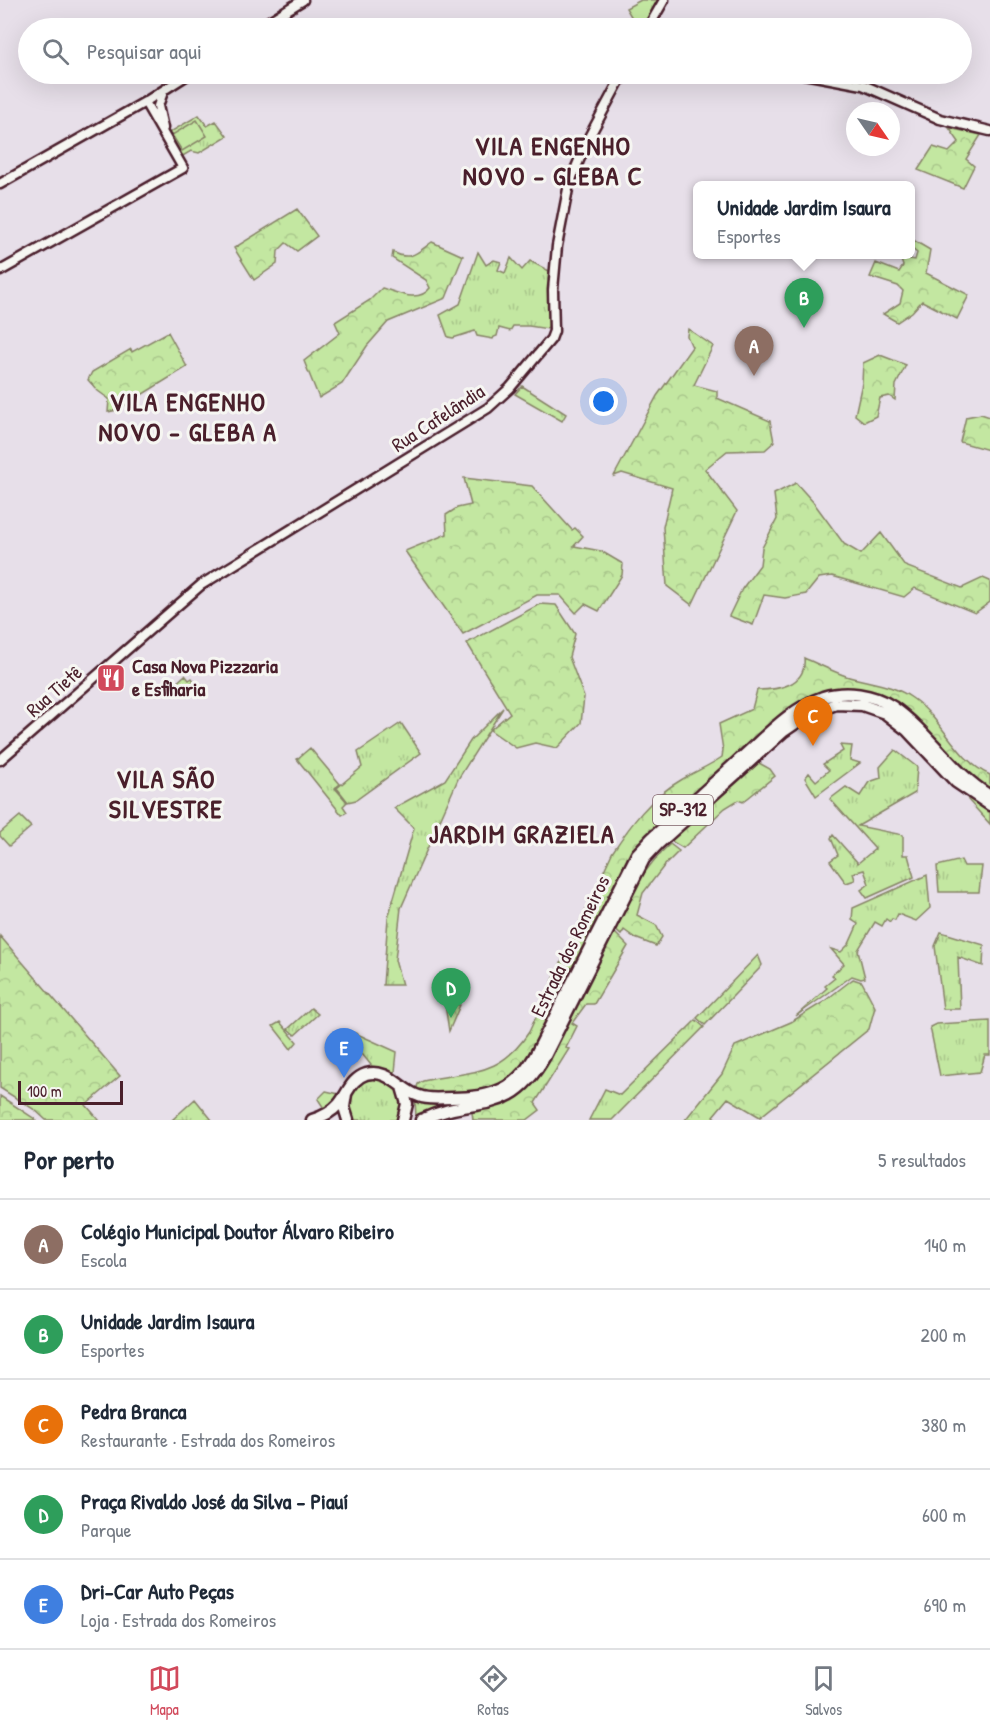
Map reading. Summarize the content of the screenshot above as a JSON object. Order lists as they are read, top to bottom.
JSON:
{
  "streets": {
    "main road": ["SP-312", "Estrada dos Romeiros"],
    "street": ["Rua Cafelândia", "Rua Tietê"]
  },
  "crossings": [
    ["Rua Cafelândia", "Rua Tietê"]
  ],
  "districts": [
    "VILA ENGENHO NOVO - GLEBA C",
    "VILA ENGENHO NOVO - GLEBA A",
    "VILA SÃO SILVESTRE",
    "JARDIM GRAZIELA"
  ],
  "places": {
    "restaurant": ["Casa Nova Pizzzaria e Esfiharia"]
  },
  "scale_bar": "100 m",
  "north": "bottom right",
  "page": {
    "search": "Pesquisar aqui",
    "popup": ["Unidade Jardim Isaura", "Esportes"],
    "pins": [
      "B",
      "A",
      "C",
      "D",
      "E"
    ],
    "scale": "100 m",
    "heading": ["Por perto", "5 resultados"],
    "list": [
      {
        "mark": "A",
        "name": "Colégio Municipal Doutor Álvaro Ribeiro",
        "note": "Escola",
        "value": "140 m"
      },
      {
        "mark": "B",
        "name": "Unidade Jardim Isaura",
        "note": "Esportes",
        "value": "200 m"
      },
      {
        "mark": "C",
        "name": "Pedra Branca",
        "note": "Restaurante · Estrada dos Romeiros",
        "value": "380 m"
      },
      {
        "mark": "D",
        "name": "Praça Rivaldo José da Silva - Piauí",
        "note": "Parque",
        "value": "600 m"
      },
      {
        "mark": "E",
        "name": "Dri-Car Auto Peças",
        "note": "Loja · Estrada dos Romeiros",
        "value": "690 m"
      }
    ],
    "nav": ["Mapa", "Rotas", "Salvos"]
  }
}
